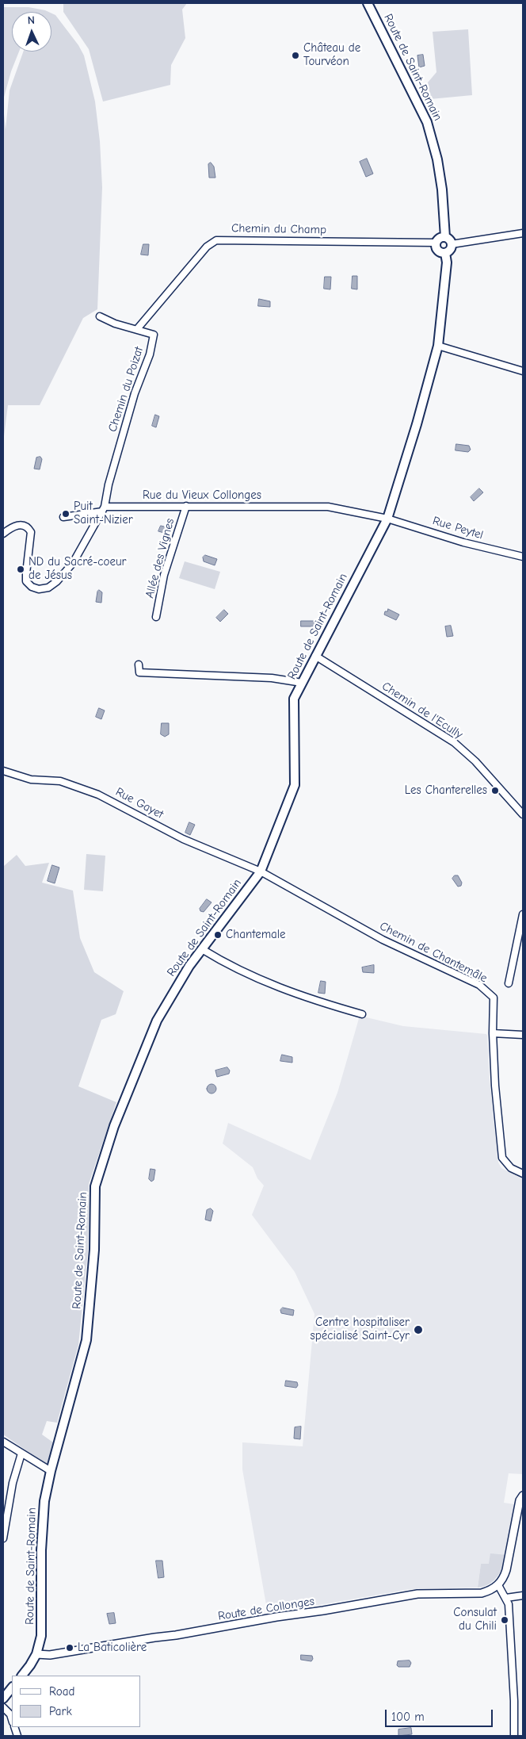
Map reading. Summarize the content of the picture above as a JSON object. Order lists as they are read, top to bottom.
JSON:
{
  "streets": {
    "main road": ["Route de Saint-Romain"],
    "street": [
      "Chemin du Champ",
      "Chemin du Poizat",
      "Rue du Vieux Collonges",
      "Rue Peytel",
      "Allée des Vignes",
      "Chemin de l'Ecully",
      "Rue Gayet",
      "Chemin de Chantemâle",
      "Route de Collonges"
    ]
  },
  "crossings": [
    ["Route de Saint-Romain", "Chemin du Champ"],
    ["Route de Saint-Romain", "Rue du Vieux Collonges"],
    ["Route de Saint-Romain", "Rue Peytel"],
    ["Route de Saint-Romain", "Chemin de l'Ecully"],
    ["Route de Saint-Romain", "Rue Gayet"],
    ["Route de Saint-Romain", "Chemin de Chantemâle"],
    ["Route de Saint-Romain", "Route de Collonges"],
    ["Chemin du Champ", "Chemin du Poizat"],
    ["Chemin du Poizat", "Rue du Vieux Collonges"],
    ["Rue du Vieux Collonges", "Rue Peytel"],
    ["Rue du Vieux Collonges", "Allée des Vignes"],
    ["Rue Gayet", "Chemin de Chantemâle"]
  ],
  "places": [
    "Château de Tourvéon",
    "Puit Saint-Nizier",
    "ND du Sacré-coeur de Jésus",
    "Les Chanterelles",
    "Chantemale",
    "Centre hospitaliser spécialisé Saint-Cyr",
    "Consulat du Chili",
    "La Baticolière"
  ],
  "legend": ["Road", "Park"],
  "scale_bar": "100 m",
  "north": "top"
}
